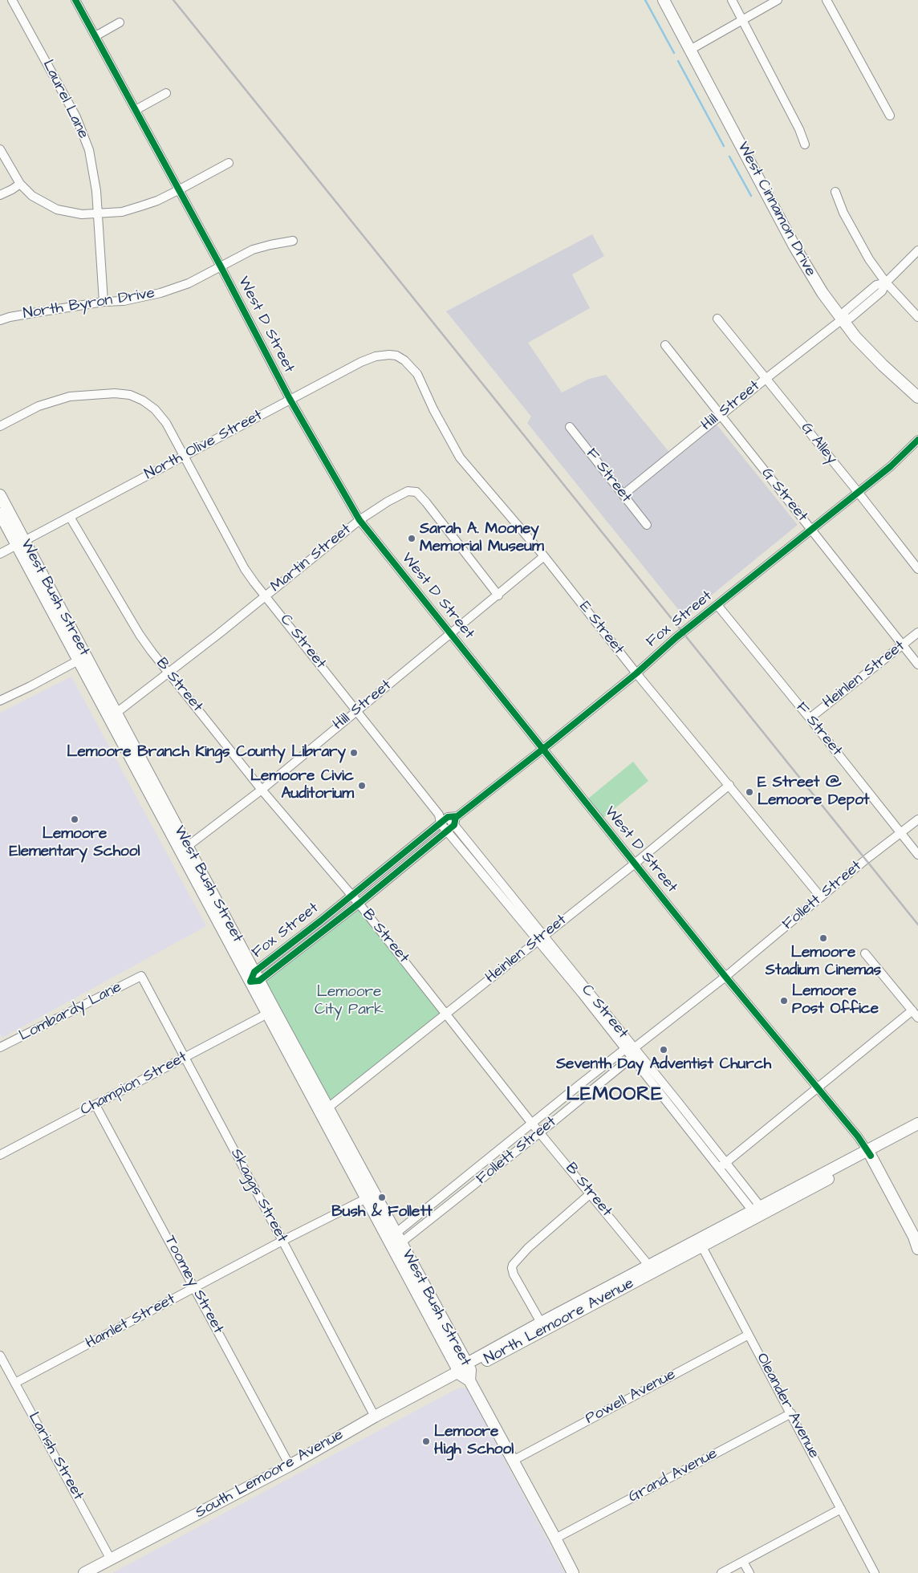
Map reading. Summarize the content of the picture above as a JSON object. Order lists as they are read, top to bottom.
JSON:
{
  "streets": {
    "main road": [
      "West Cinnamon Drive",
      "West Bush Street",
      "North Lemoore Avenue",
      "South Lemoore Avenue"
    ],
    "street": [
      "Laurel Lane",
      "North Byron Drive",
      "West D Street",
      "Hill Street",
      "G Alley",
      "North Olive Street",
      "F Street",
      "G Street",
      "Martin Street",
      "Fox Street",
      "E Street",
      "C Street",
      "Heinlen Street",
      "B Street",
      "Follett Street",
      "Lombardy Lane",
      "Champion Street",
      "Skaggs Street",
      "Toomey Street",
      "Hamlet Street",
      "Powell Avenue",
      "Oleander Avenue",
      "Larish Street",
      "Grand Avenue"
    ]
  },
  "crossings": [
    ["Laurel Lane", "North Byron Drive"],
    ["West Cinnamon Drive", "Hill Street"],
    ["North Byron Drive", "West D Street"],
    ["West D Street", "Hill Street"],
    ["West D Street", "North Olive Street"],
    ["West D Street", "Martin Street"],
    ["West D Street", "Fox Street"],
    ["West D Street", "Heinlen Street"],
    ["West D Street", "Follett Street"],
    ["West D Street", "North Lemoore Avenue"],
    ["Hill Street", "G Alley"],
    ["Hill Street", "F Street"],
    ["Hill Street", "G Street"],
    ["Hill Street", "Martin Street"],
    ["Hill Street", "West Bush Street"],
    ["Hill Street", "E Street"],
    ["Hill Street", "C Street"],
    ["Hill Street", "B Street"],
    ["G Alley", "Fox Street"],
    ["North Olive Street", "West Bush Street"],
    ["North Olive Street", "E Street"],
    ["North Olive Street", "C Street"],
    ["North Olive Street", "B Street"],
    ["F Street", "Fox Street"],
    ["F Street", "Heinlen Street"],
    ["F Street", "Follett Street"],
    ["G Street", "Fox Street"],
    ["G Street", "Heinlen Street"],
    ["Martin Street", "West Bush Street"],
    ["Martin Street", "C Street"],
    ["Martin Street", "B Street"],
    ["West Bush Street", "Fox Street"],
    ["West Bush Street", "Heinlen Street"],
    ["West Bush Street", "Follett Street"],
    ["West Bush Street", "Champion Street"],
    ["West Bush Street", "Hamlet Street"],
    ["West Bush Street", "North Lemoore Avenue"],
    ["West Bush Street", "Powell Avenue"],
    ["West Bush Street", "South Lemoore Avenue"],
    ["West Bush Street", "Grand Avenue"],
    ["Fox Street", "E Street"],
    ["Fox Street", "C Street"],
    ["Fox Street", "B Street"],
    ["E Street", "Heinlen Street"],
    ["E Street", "Follett Street"],
    ["C Street", "Heinlen Street"],
    ["C Street", "Follett Street"],
    ["C Street", "North Lemoore Avenue"],
    ["Heinlen Street", "B Street"],
    ["B Street", "Follett Street"],
    ["B Street", "North Lemoore Avenue"],
    ["Lombardy Lane", "Skaggs Street"],
    ["Champion Street", "Skaggs Street"],
    ["Champion Street", "Toomey Street"],
    ["Skaggs Street", "Hamlet Street"],
    ["Skaggs Street", "South Lemoore Avenue"],
    ["Toomey Street", "Hamlet Street"],
    ["Toomey Street", "South Lemoore Avenue"],
    ["Hamlet Street", "Larish Street"],
    ["North Lemoore Avenue", "Oleander Avenue"],
    ["North Lemoore Avenue", "South Lemoore Avenue"],
    ["Powell Avenue", "Oleander Avenue"],
    ["Oleander Avenue", "Grand Avenue"],
    ["Larish Street", "South Lemoore Avenue"]
  ],
  "districts": ["LEMOORE"],
  "parks": ["Lemoore City Park"],
  "places": [
    "Sarah A. Mooney Memorial Museum",
    "Lemoore Branch Kings County Library",
    "Lemoore Civic Auditorium",
    "E Street @ Lemoore Depot",
    "Lemoore Elementary School",
    "Lemoore Stadium Cinemas",
    "Lemoore Post Office",
    "Seventh Day Adventist Church",
    "Bush & Follett",
    "Lemoore High School"
  ]
}
